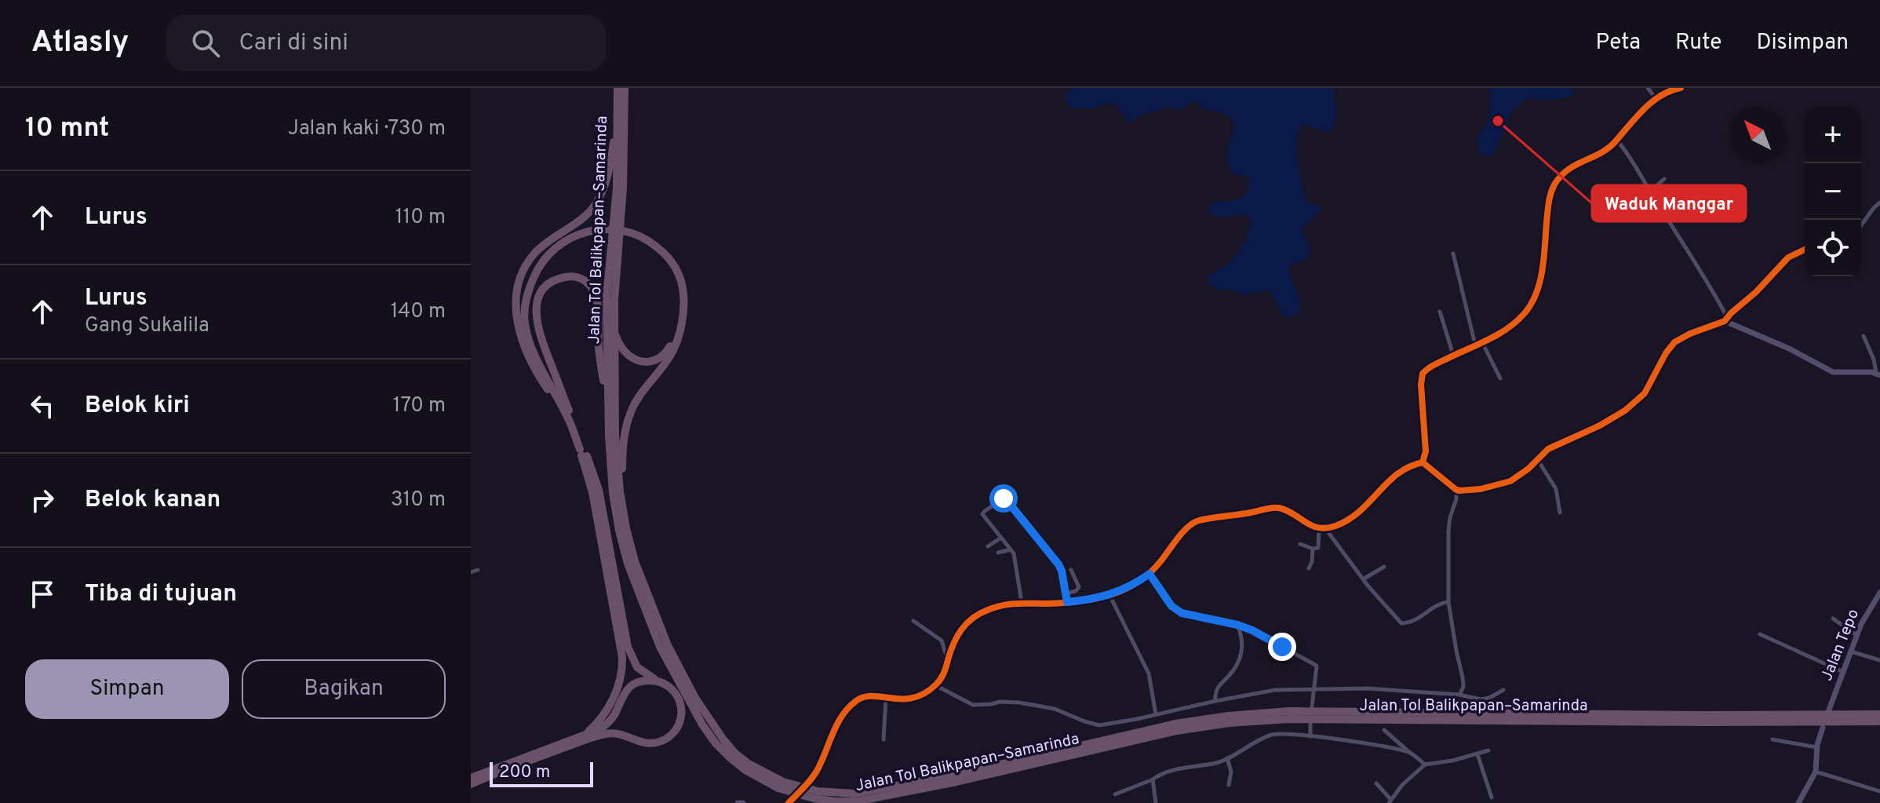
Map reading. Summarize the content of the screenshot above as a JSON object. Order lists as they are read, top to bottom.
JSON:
{
  "streets": {
    "highway": ["Jalan Tol Balikpapan–Samarinda"],
    "street": ["Jalan Tepo"]
  },
  "places": ["Waduk Manggar"],
  "scale_bar": "200 m",
  "north": "top left",
  "page": {
    "header": "Atlasly",
    "search": "Cari di sini",
    "nav": ["Peta", "Rute", "Disimpan"],
    "heading": ["10 mnt", "Jalan kaki · 730 m"],
    "map_buttons": ["+", "−"],
    "list": [
      ["Lurus", "110 m"],
      ["Lurus", "Gang Sukalila", "140 m"],
      ["Belok kiri", "170 m"],
      ["Belok kanan", "310 m"],
      "Tiba di tujuan"
    ],
    "buttons": ["Simpan", "Bagikan"],
    "scale": "200 m"
  }
}
